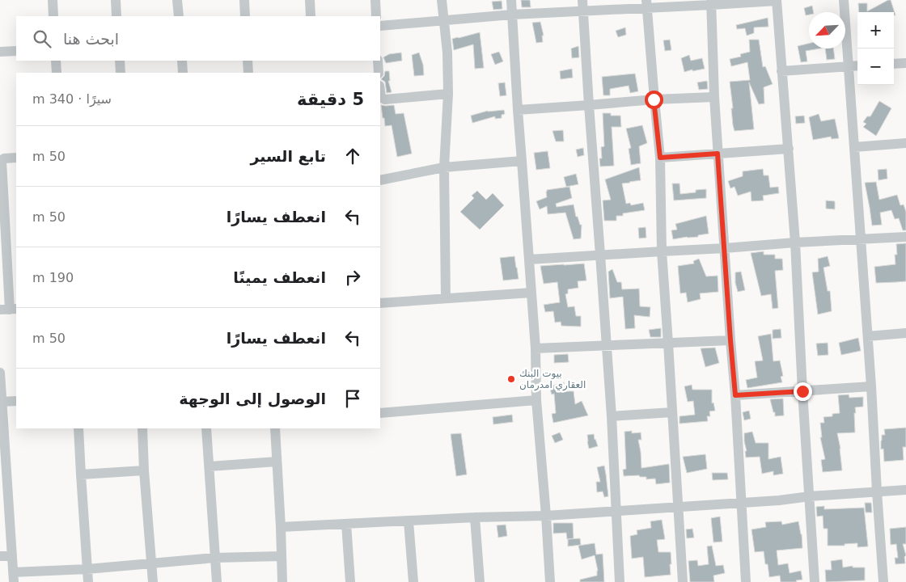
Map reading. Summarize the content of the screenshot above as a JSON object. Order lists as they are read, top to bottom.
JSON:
{
  "places": ["بيوت البنك العقاري امدرمان"],
  "north": "bottom left",
  "page": {
    "map_buttons": ["+", "−"],
    "search": "ابحث هنا",
    "heading": ["5 دقيقة", "سيرًا · 340 m"],
    "list": [
      ["تابع السير", "50 m"],
      ["انعطف يسارًا", "50 m"],
      ["انعطف يمينًا", "190 m"],
      ["انعطف يسارًا", "50 m"],
      "الوصول إلى الوجهة"
    ]
  }
}
